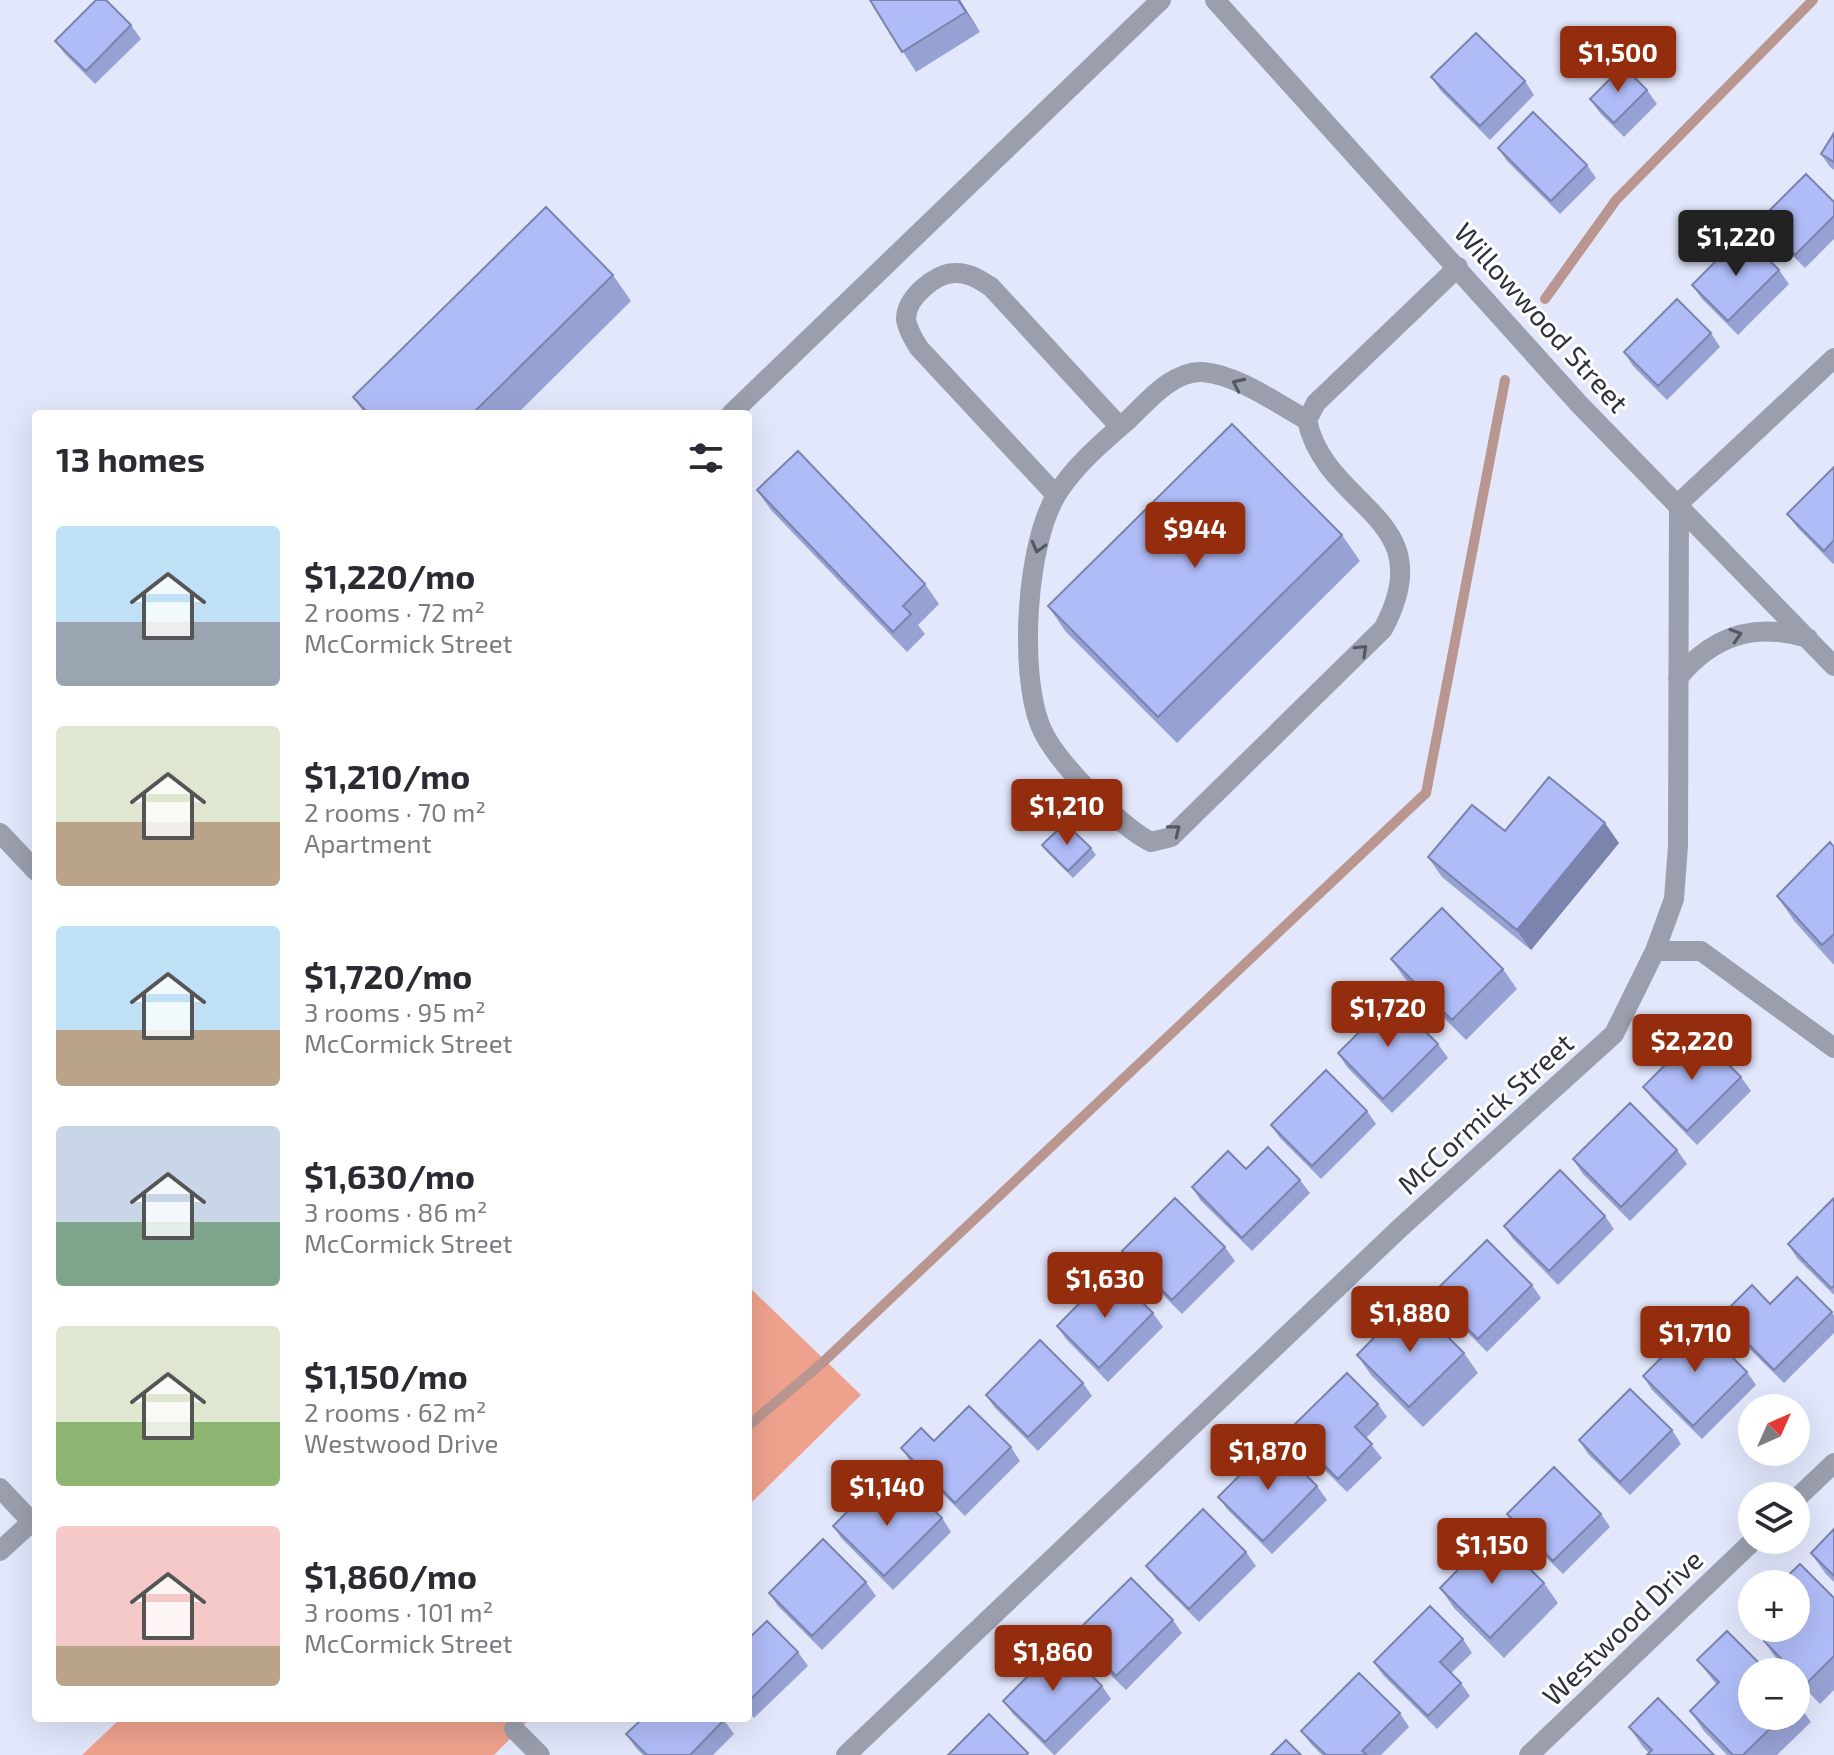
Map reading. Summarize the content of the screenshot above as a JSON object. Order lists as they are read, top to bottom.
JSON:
{
  "streets": {
    "street": ["Willowwood Street", "McCormick Street", "Westwood Drive"]
  },
  "crossings": [
    ["Willowwood Street", "McCormick Street"]
  ],
  "north": "top right",
  "page": {
    "price": [
      "$1,500",
      "$1,220",
      "$944",
      "$1,210",
      "$1,720",
      "$2,220",
      "$1,630",
      "$1,880",
      "$1,710",
      "$1,870",
      "$1,140",
      "$1,150",
      "$1,860"
    ],
    "heading": "13 homes",
    "list": [
      {
        "name": "$1,220/mo",
        "note": "2 rooms · 72 m² · McCormick Street"
      },
      {
        "name": "$1,210/mo",
        "note": "2 rooms · 70 m² · Apartment"
      },
      {
        "name": "$1,720/mo",
        "note": "3 rooms · 95 m² · McCormick Street"
      },
      {
        "name": "$1,630/mo",
        "note": "3 rooms · 86 m² · McCormick Street"
      },
      {
        "name": "$1,150/mo",
        "note": "2 rooms · 62 m² · Westwood Drive"
      },
      {
        "name": "$1,860/mo",
        "note": "3 rooms · 101 m² · McCormick Street"
      }
    ],
    "map_buttons": ["+", "−"]
  }
}
